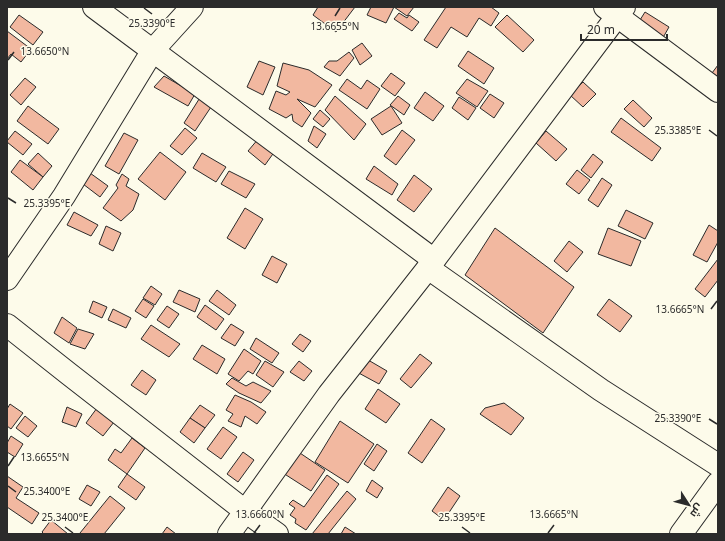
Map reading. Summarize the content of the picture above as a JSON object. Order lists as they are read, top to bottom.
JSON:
{
  "scale_bar": "20 m",
  "north": "bottom right",
  "coordinates": [
    "25.3390°E",
    "13.6655°N",
    "13.6650°N",
    "25.3385°E",
    "25.3395°E",
    "13.6665°N",
    "25.3400°E",
    "13.6660°N"
  ]
}
